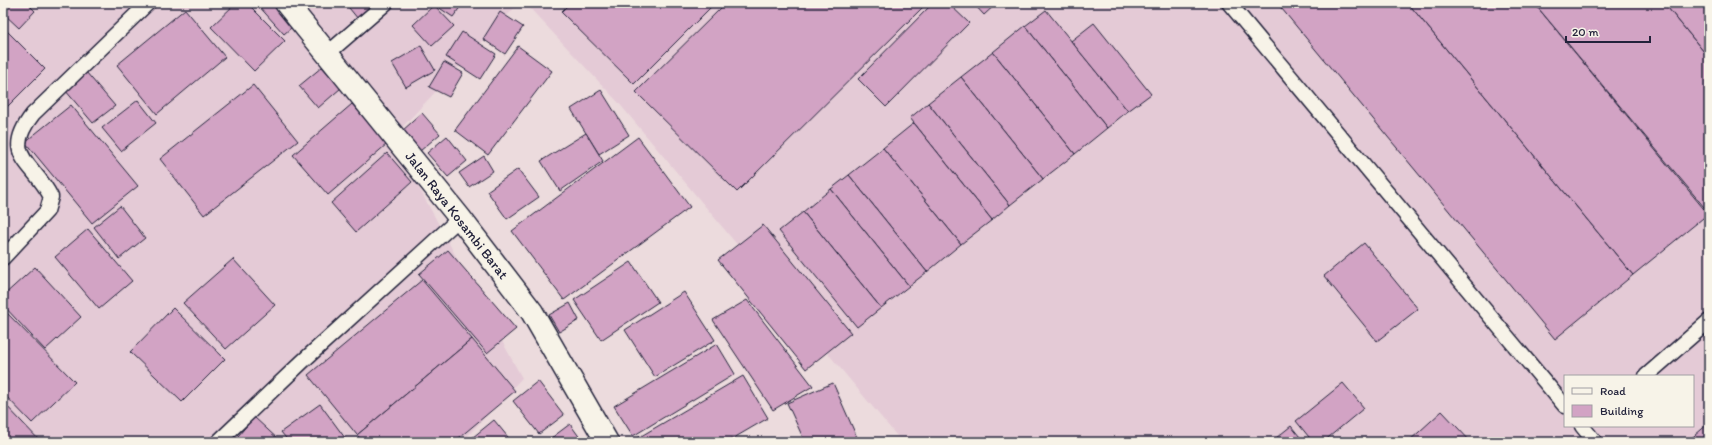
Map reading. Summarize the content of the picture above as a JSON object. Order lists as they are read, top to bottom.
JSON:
{
  "streets": {
    "main road": ["Jalan Raya Kosambi Barat"]
  },
  "legend": ["Road", "Building"],
  "scale_bar": "20 m"
}
